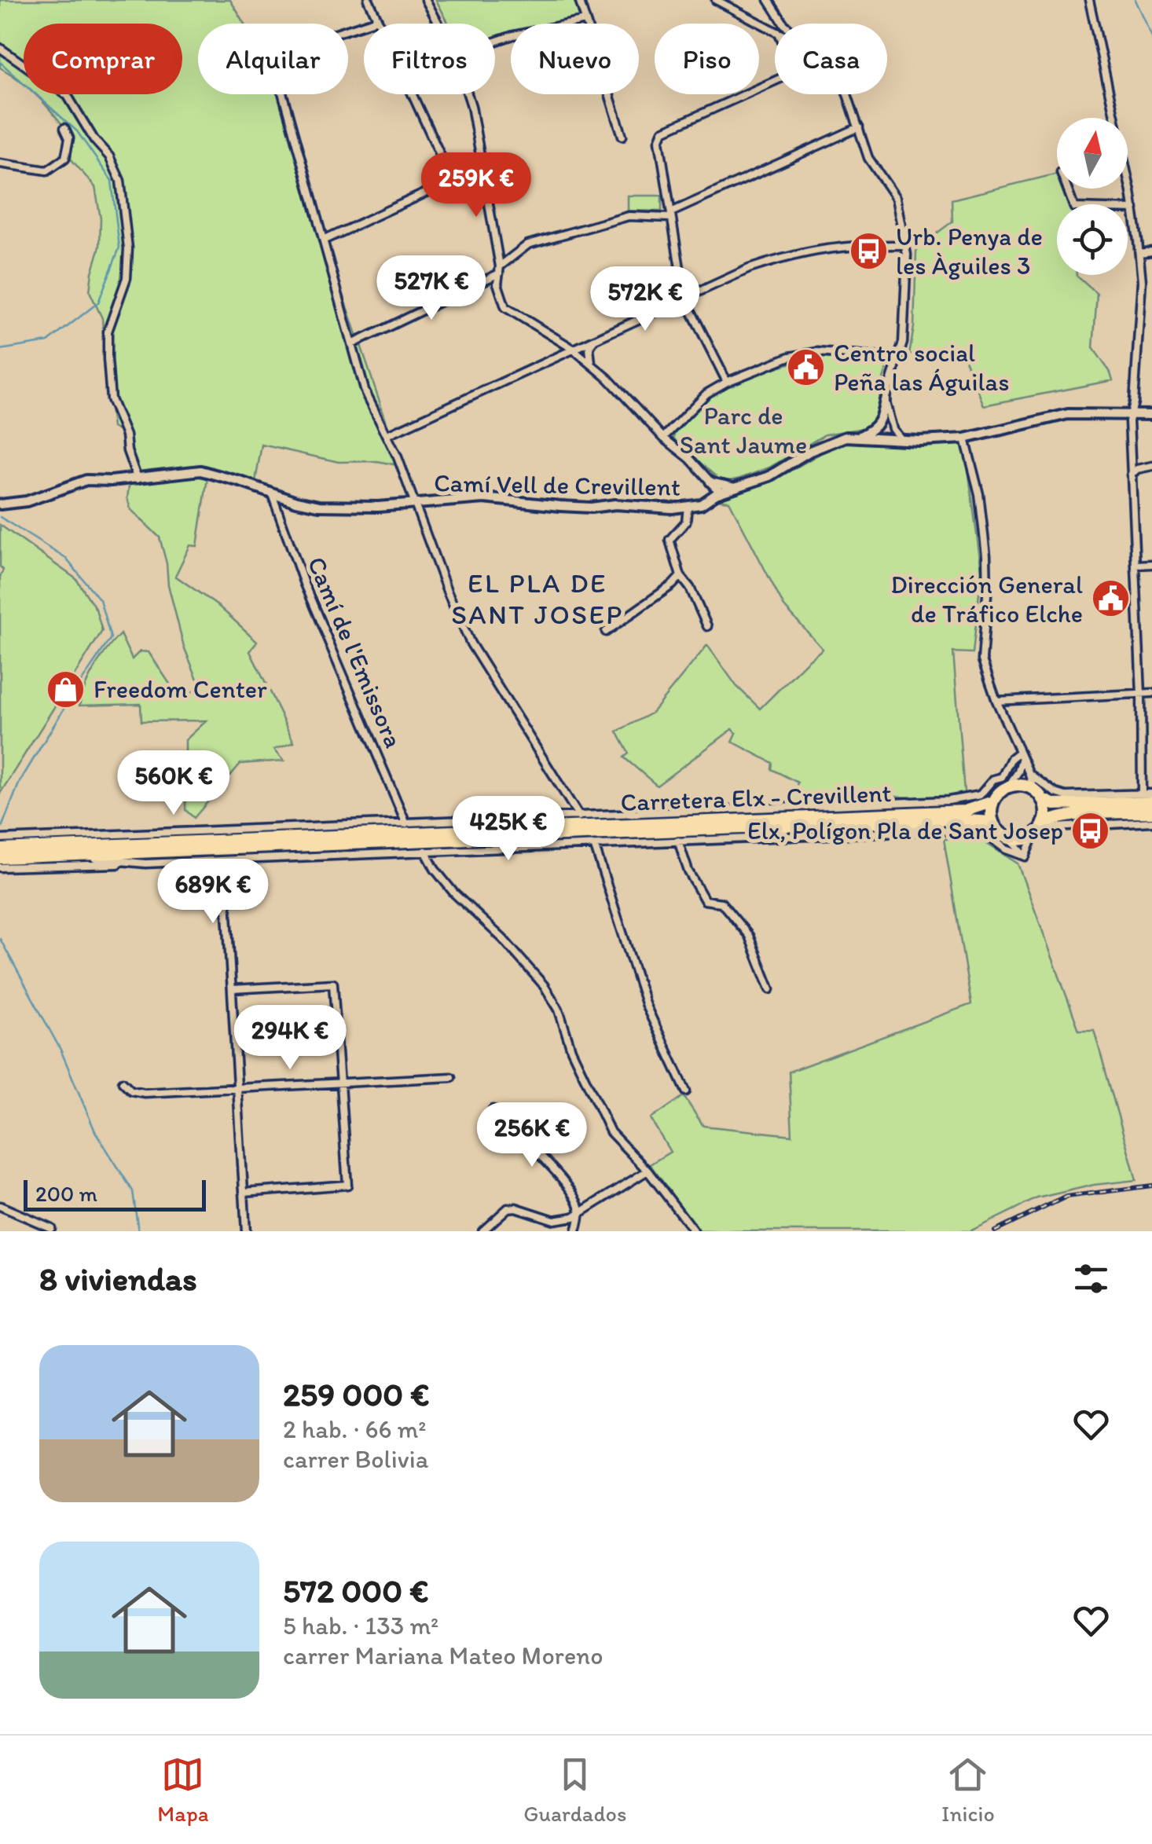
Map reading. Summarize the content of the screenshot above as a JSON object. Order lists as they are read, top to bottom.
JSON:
{
  "streets": {
    "highway": ["Carretera Elx - Crevillent"],
    "street": ["Camí Vell de Crevillent", "Camí de l'Emissora"]
  },
  "crossings": [
    ["Camí Vell de Crevillent", "Camí de l'Emissora"]
  ],
  "districts": ["EL PLA DE SANT JOSEP"],
  "parks": ["Parc de Sant Jaume"],
  "places": {
    "bus stop": ["Urb. Penya de les Àguiles 3", "Elx, Polígon Pla de Sant Josep"],
    "public building": ["Centro social Peña las Águilas", "Dirección General de Tráfico Elche"],
    "shop": ["Freedom Center"]
  },
  "scale_bar": "200 m",
  "north": "top",
  "page": {
    "chip": [
      "Comprar",
      "Alquilar",
      "Filtros",
      "Nuevo",
      "Piso",
      "Casa"
    ],
    "price": [
      "259K €",
      "527K €",
      "572K €",
      "560K €",
      "425K €",
      "689K €",
      "294K €",
      "256K €"
    ],
    "scale": "200 m",
    "heading": "8 viviendas",
    "list": [
      {
        "name": "259 000 €",
        "note": "2 hab. · 66 m² · carrer Bolivia"
      },
      {
        "name": "572 000 €",
        "note": "5 hab. · 133 m² · carrer Mariana Mateo Moreno"
      }
    ],
    "tabs": ["Mapa", "Guardados", "Inicio"]
  }
}
